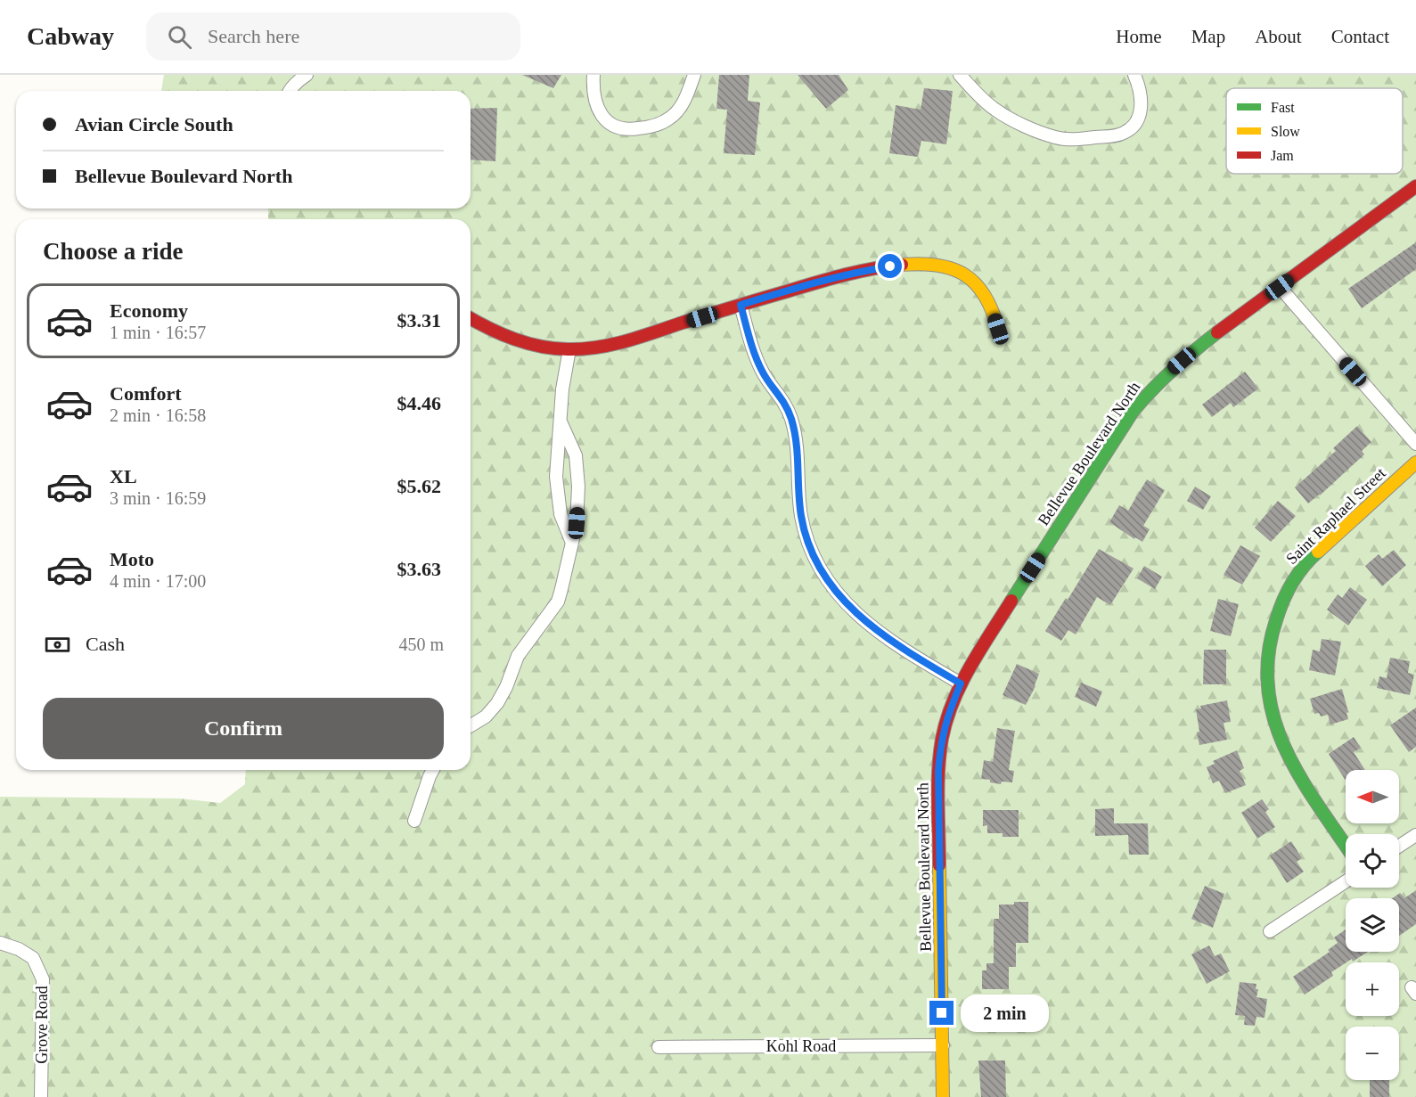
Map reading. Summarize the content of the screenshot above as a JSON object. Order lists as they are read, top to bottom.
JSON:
{
  "streets": {
    "main road": ["Bellevue Boulevard North", "Saint Raphael Street"],
    "street": ["Grove Road", "Kohl Road"]
  },
  "crossings": [
    ["Bellevue Boulevard North", "Kohl Road"]
  ],
  "legend": ["Fast", "Slow", "Jam"],
  "north": "left",
  "page": {
    "header": "Cabway",
    "search": "Search here",
    "nav": [
      "Home",
      "Map",
      "About",
      "Contact"
    ],
    "banner": ["Avian Circle South", "Bellevue Boulevard North"],
    "heading": "Choose a ride",
    "list": [
      {
        "name": "Economy",
        "note": "1 min · 16:57",
        "value": "$3.31"
      },
      {
        "name": "Comfort",
        "note": "2 min · 16:58",
        "value": "$4.46"
      },
      {
        "name": "XL",
        "note": "3 min · 16:59",
        "value": "$5.62"
      },
      {
        "name": "Moto",
        "note": "4 min · 17:00",
        "value": "$3.63"
      }
    ],
    "pay": ["Cash", "450 m"],
    "buttons": "Confirm",
    "map_buttons": ["+", "−"],
    "bubble": "2 min"
  }
}
